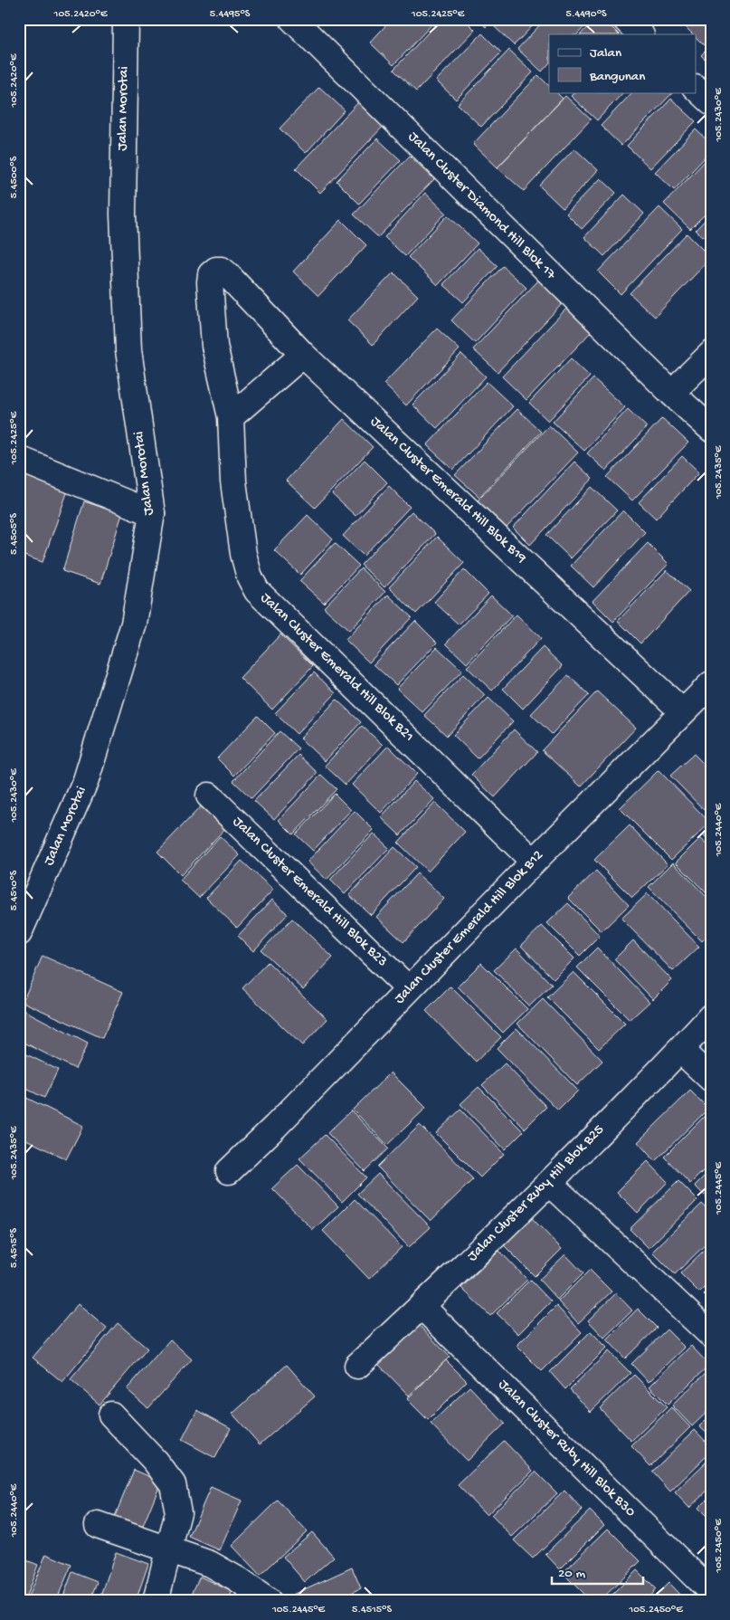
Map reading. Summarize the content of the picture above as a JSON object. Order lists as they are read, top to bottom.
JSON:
{
  "streets": {
    "street": [
      "Jalan Morotai",
      "Jalan Cluster Diamond Hill Blok 17",
      "Jalan Cluster Emerald Hill Blok B19",
      "Jalan Cluster Emerald Hill Blok B21",
      "Jalan Cluster Emerald Hill Blok B23",
      "Jalan Cluster Emerald Hill Blok B12",
      "Jalan Cluster Ruby Hill Blok B25",
      "Jalan Cluster Ruby Hill Blok B30"
    ]
  },
  "crossings": [
    ["Jalan Cluster Emerald Hill Blok B19", "Jalan Cluster Emerald Hill Blok B21"],
    ["Jalan Cluster Emerald Hill Blok B19", "Jalan Cluster Emerald Hill Blok B12"],
    ["Jalan Cluster Emerald Hill Blok B21", "Jalan Cluster Emerald Hill Blok B12"],
    ["Jalan Cluster Emerald Hill Blok B23", "Jalan Cluster Emerald Hill Blok B12"],
    ["Jalan Cluster Ruby Hill Blok B25", "Jalan Cluster Ruby Hill Blok B30"]
  ],
  "legend": ["Jalan", "Bangunan"],
  "scale_bar": "20 m",
  "coordinates": [
    "105.2420°E",
    "5.4495°S",
    "105.2425°E",
    "5.4490°S",
    "105.2430°E",
    "5.4500°S",
    "105.2435°E",
    "5.4505°S",
    "105.2440°E",
    "5.4510°S",
    "105.2445°E",
    "5.4515°S",
    "105.2450°E"
  ]
}
